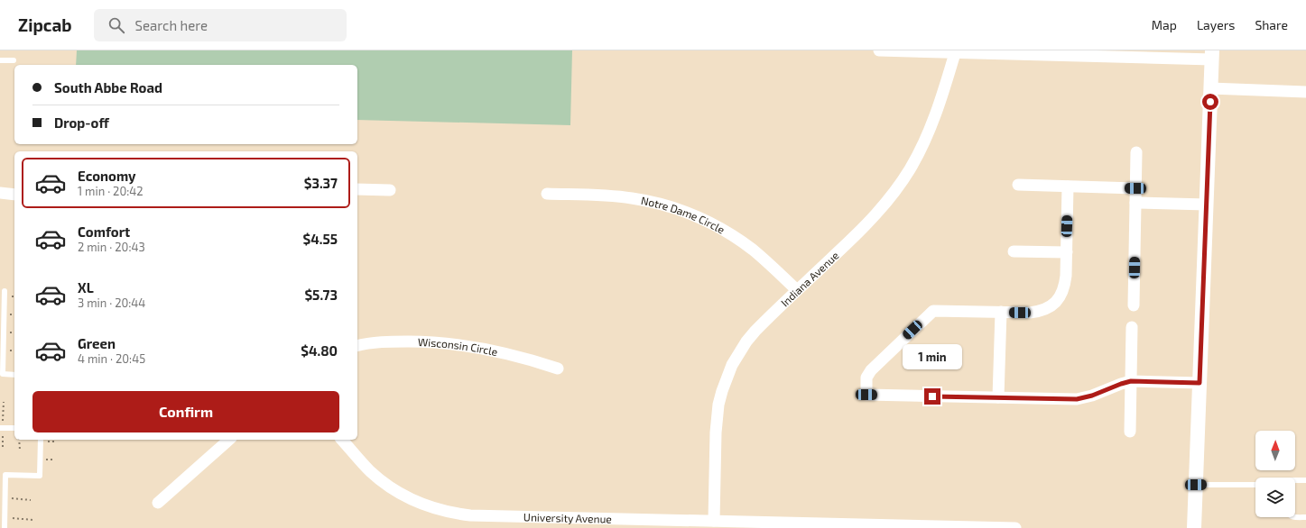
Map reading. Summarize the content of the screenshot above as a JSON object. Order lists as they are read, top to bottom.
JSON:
{
  "streets": {
    "street": [
      "Notre Dame Circle",
      "Indiana Avenue",
      "Wisconsin Circle",
      "University Avenue"
    ]
  },
  "crossings": [
    ["Notre Dame Circle", "Indiana Avenue"],
    ["Indiana Avenue", "University Avenue"]
  ],
  "north": "top",
  "page": {
    "header": "Zipcab",
    "search": "Search here",
    "nav": ["Map", "Layers", "Share"],
    "banner": ["South Abbe Road", "Drop-off"],
    "list": [
      {
        "name": "Economy",
        "note": "1 min · 20:42",
        "value": "$3.37"
      },
      {
        "name": "Comfort",
        "note": "2 min · 20:43",
        "value": "$4.55"
      },
      {
        "name": "XL",
        "note": "3 min · 20:44",
        "value": "$5.73"
      },
      {
        "name": "Green",
        "note": "4 min · 20:45",
        "value": "$4.80"
      }
    ],
    "bubble": "1 min",
    "buttons": "Confirm"
  }
}
